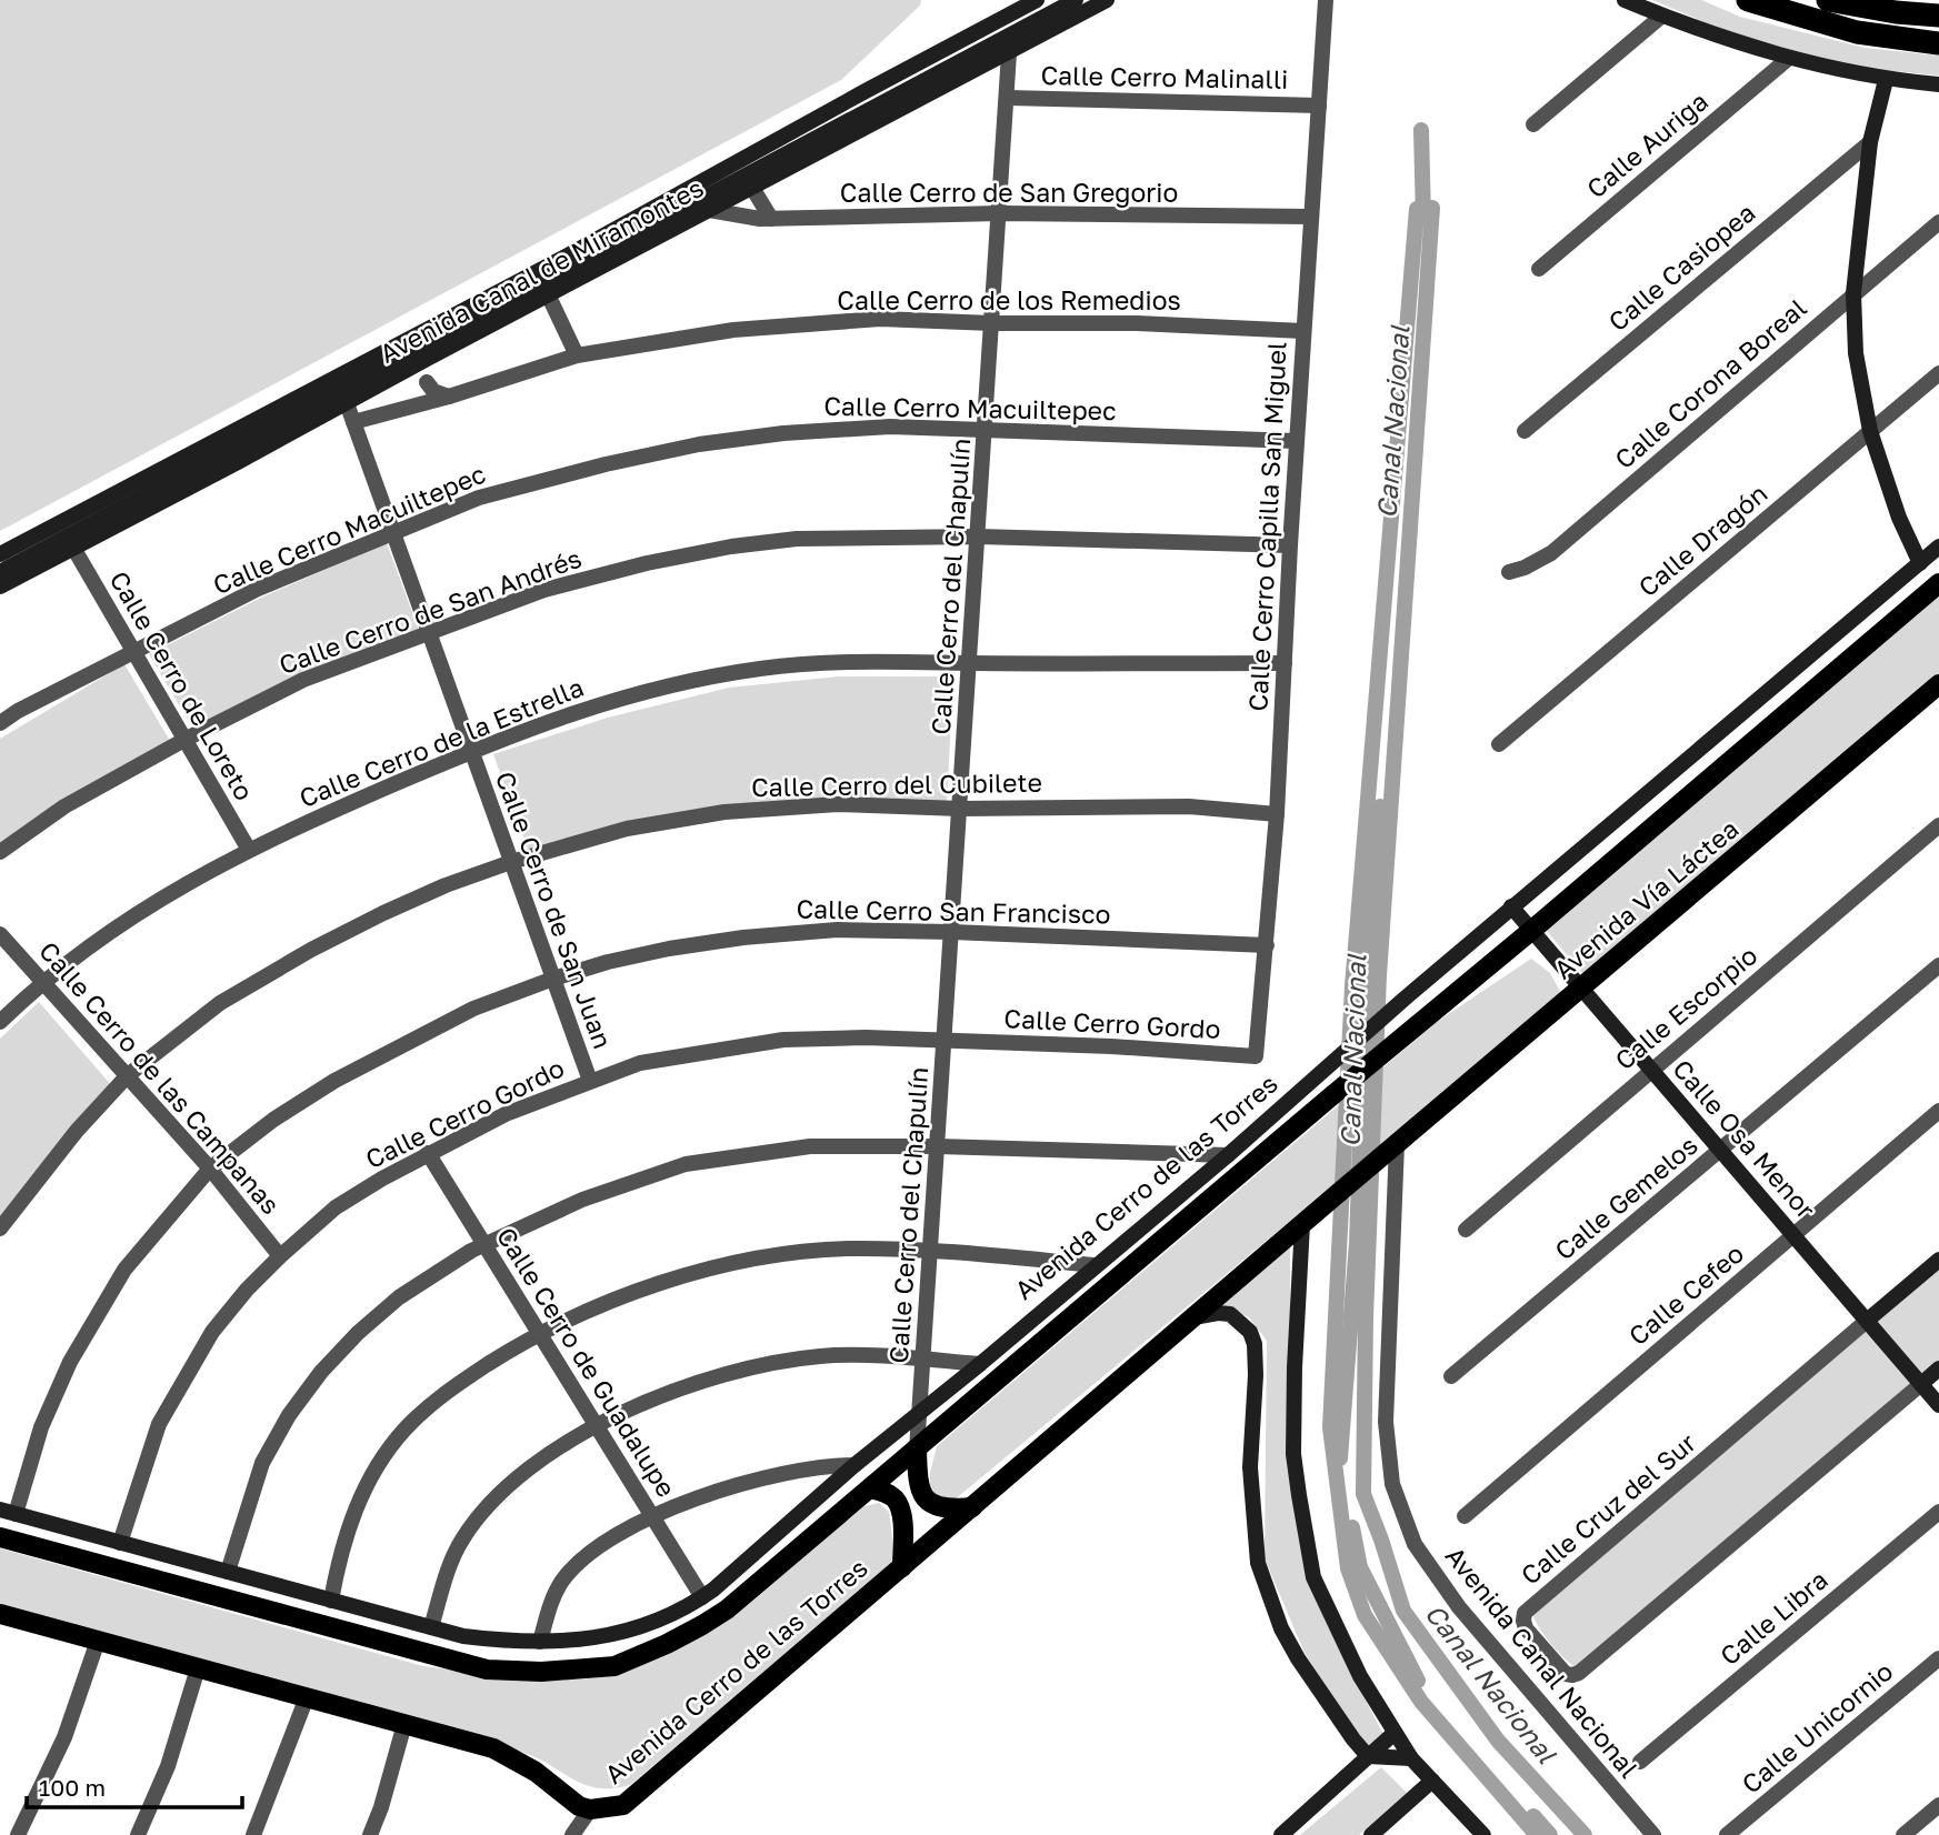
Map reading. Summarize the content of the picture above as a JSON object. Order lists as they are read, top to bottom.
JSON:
{
  "streets": {
    "main road": ["Avenida Vía Láctea", "Avenida Cerro de las Torres"],
    "street": [
      "Calle Cerro Malinalli",
      "Calle Auriga",
      "Calle Cerro de San Gregorio",
      "Calle Casiopea",
      "Avenida Canal de Miramontes",
      "Calle Cerro de los Remedios",
      "Calle Corona Boreal",
      "Calle Cerro Macuiltepec",
      "Calle Cerro Capilla San Miguel",
      "Calle Dragón",
      "Calle Cerro del Chapulín",
      "Calle Cerro de San Andrés",
      "Calle Cerro de Loreto",
      "Calle Cerro de la Estrella",
      "Calle Cerro del Cubilete",
      "Calle Cerro de San Juan",
      "Calle Cerro San Francisco",
      "Calle Escorpio",
      "Calle Cerro Gordo",
      "Calle Cerro de las Campanas",
      "Calle Osa Menor",
      "Calle Gemelos",
      "Calle Cefeo",
      "Calle Cerro de Guadalupe",
      "Calle Cruz del Sur",
      "Calle Libra",
      "Avenida Canal Nacional",
      "Calle Unicornio"
    ]
  },
  "crossings": [
    ["Calle Cerro Malinalli", "Calle Cerro Capilla San Miguel"],
    ["Calle Cerro Malinalli", "Calle Cerro del Chapulín"],
    ["Calle Cerro de San Gregorio", "Avenida Canal de Miramontes"],
    ["Calle Cerro de San Gregorio", "Calle Cerro Capilla San Miguel"],
    ["Calle Cerro de San Gregorio", "Calle Cerro del Chapulín"],
    ["Avenida Canal de Miramontes", "Calle Cerro del Chapulín"],
    ["Avenida Canal de Miramontes", "Calle Cerro de Loreto"],
    ["Avenida Canal de Miramontes", "Calle Cerro de San Juan"],
    ["Calle Cerro de los Remedios", "Calle Cerro Capilla San Miguel"],
    ["Calle Cerro de los Remedios", "Calle Cerro del Chapulín"],
    ["Calle Cerro de los Remedios", "Calle Cerro de San Juan"],
    ["Calle Cerro Macuiltepec", "Calle Cerro Capilla San Miguel"],
    ["Calle Cerro Macuiltepec", "Calle Cerro del Chapulín"],
    ["Calle Cerro Macuiltepec", "Calle Cerro de Loreto"],
    ["Calle Cerro Macuiltepec", "Calle Cerro de San Juan"],
    ["Calle Cerro Capilla San Miguel", "Calle Cerro de San Andrés"],
    ["Calle Cerro Capilla San Miguel", "Calle Cerro de la Estrella"],
    ["Calle Cerro Capilla San Miguel", "Calle Cerro del Cubilete"],
    ["Calle Cerro Capilla San Miguel", "Calle Cerro San Francisco"],
    ["Calle Cerro Capilla San Miguel", "Calle Cerro Gordo"],
    ["Calle Cerro del Chapulín", "Calle Cerro de San Andrés"],
    ["Calle Cerro del Chapulín", "Calle Cerro de la Estrella"],
    ["Calle Cerro del Chapulín", "Calle Cerro del Cubilete"],
    ["Calle Cerro del Chapulín", "Calle Cerro San Francisco"],
    ["Calle Cerro del Chapulín", "Calle Cerro Gordo"],
    ["Calle Cerro del Chapulín", "Avenida Cerro de las Torres"],
    ["Calle Cerro de San Andrés", "Calle Cerro de Loreto"],
    ["Calle Cerro de San Andrés", "Calle Cerro de San Juan"],
    ["Calle Cerro de Loreto", "Calle Cerro de la Estrella"],
    ["Calle Cerro de la Estrella", "Calle Cerro de San Juan"],
    ["Calle Cerro de la Estrella", "Calle Cerro de las Campanas"],
    ["Calle Cerro del Cubilete", "Calle Cerro de San Juan"],
    ["Calle Cerro del Cubilete", "Calle Cerro de las Campanas"],
    ["Avenida Vía Láctea", "Calle Osa Menor"],
    ["Avenida Vía Láctea", "Avenida Cerro de las Torres"],
    ["Avenida Vía Láctea", "Avenida Canal Nacional"],
    ["Calle Cerro de San Juan", "Calle Cerro San Francisco"],
    ["Calle Cerro de San Juan", "Calle Cerro Gordo"],
    ["Calle Cerro San Francisco", "Calle Cerro de las Campanas"],
    ["Calle Cerro San Francisco", "Avenida Cerro de las Torres"],
    ["Calle Escorpio", "Calle Osa Menor"],
    ["Calle Cerro Gordo", "Calle Cerro de las Campanas"],
    ["Calle Cerro Gordo", "Avenida Cerro de las Torres"],
    ["Calle Cerro Gordo", "Calle Cerro de Guadalupe"],
    ["Calle Osa Menor", "Avenida Cerro de las Torres"],
    ["Calle Osa Menor", "Calle Gemelos"],
    ["Calle Osa Menor", "Calle Cefeo"],
    ["Calle Osa Menor", "Calle Cruz del Sur"],
    ["Avenida Cerro de las Torres", "Calle Cerro de Guadalupe"],
    ["Avenida Cerro de las Torres", "Avenida Canal Nacional"]
  ],
  "water": ["Canal Nacional"],
  "scale_bar": "100 m"
}
